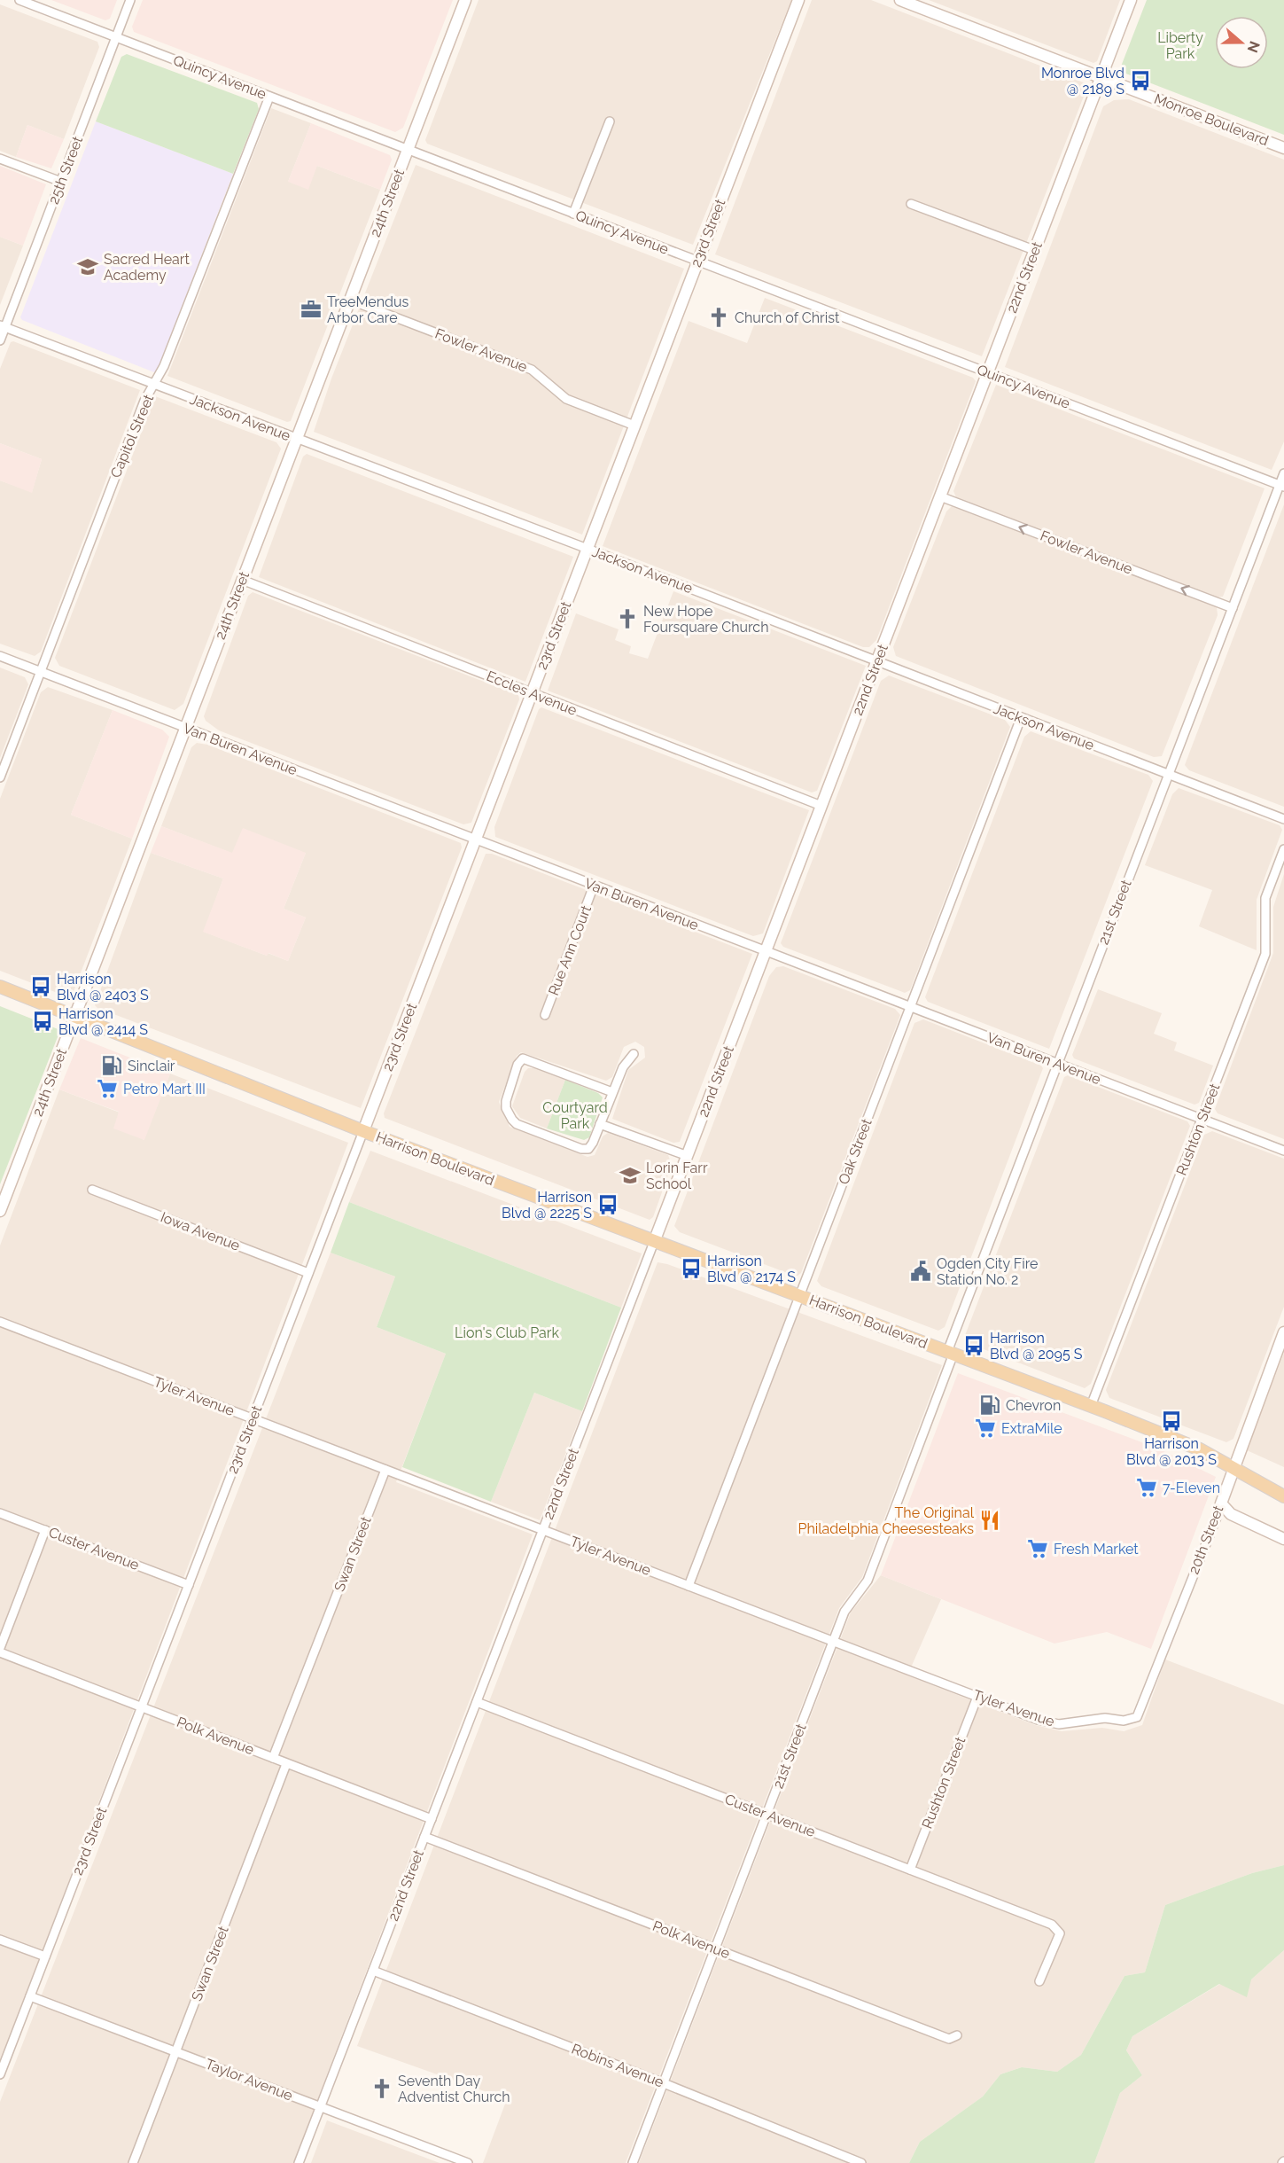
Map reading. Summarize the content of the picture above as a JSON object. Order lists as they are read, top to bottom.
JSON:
{
  "streets": {
    "main road": ["Harrison Boulevard"],
    "street": [
      "Quincy Avenue",
      "Monroe Boulevard",
      "25th Street",
      "24th Street",
      "23rd Street",
      "22nd Street",
      "Fowler Avenue",
      "Jackson Avenue",
      "Capitol Street",
      "Eccles Avenue",
      "Van Buren Avenue",
      "21st Street",
      "Rue Ann Court",
      "Rushton Street",
      "Oak Street",
      "Iowa Avenue",
      "Tyler Avenue",
      "20th Street",
      "Custer Avenue",
      "Swan Street",
      "Polk Avenue",
      "Robins Avenue",
      "Taylor Avenue"
    ]
  },
  "crossings": [
    ["Quincy Avenue", "25th Street"],
    ["Quincy Avenue", "24th Street"],
    ["Quincy Avenue", "23rd Street"],
    ["Quincy Avenue", "22nd Street"],
    ["Quincy Avenue", "Capitol Street"],
    ["Quincy Avenue", "21st Street"],
    ["Monroe Boulevard", "22nd Street"],
    ["25th Street", "Jackson Avenue"],
    ["24th Street", "Fowler Avenue"],
    ["24th Street", "Jackson Avenue"],
    ["24th Street", "Eccles Avenue"],
    ["24th Street", "Van Buren Avenue"],
    ["24th Street", "Harrison Boulevard"],
    ["23rd Street", "Fowler Avenue"],
    ["23rd Street", "Jackson Avenue"],
    ["23rd Street", "Eccles Avenue"],
    ["23rd Street", "Van Buren Avenue"],
    ["23rd Street", "Harrison Boulevard"],
    ["23rd Street", "Iowa Avenue"],
    ["23rd Street", "Tyler Avenue"],
    ["23rd Street", "Custer Avenue"],
    ["23rd Street", "Polk Avenue"],
    ["23rd Street", "Taylor Avenue"],
    ["22nd Street", "Fowler Avenue"],
    ["22nd Street", "Jackson Avenue"],
    ["22nd Street", "Eccles Avenue"],
    ["22nd Street", "Van Buren Avenue"],
    ["22nd Street", "Harrison Boulevard"],
    ["22nd Street", "Tyler Avenue"],
    ["22nd Street", "Custer Avenue"],
    ["22nd Street", "Polk Avenue"],
    ["22nd Street", "Robins Avenue"],
    ["22nd Street", "Taylor Avenue"],
    ["Fowler Avenue", "21st Street"],
    ["Jackson Avenue", "Capitol Street"],
    ["Jackson Avenue", "21st Street"],
    ["Jackson Avenue", "Oak Street"],
    ["Capitol Street", "Van Buren Avenue"],
    ["Van Buren Avenue", "21st Street"],
    ["Van Buren Avenue", "Rue Ann Court"],
    ["Van Buren Avenue", "Rushton Street"],
    ["Van Buren Avenue", "Oak Street"],
    ["21st Street", "Harrison Boulevard"],
    ["21st Street", "Tyler Avenue"],
    ["21st Street", "Custer Avenue"],
    ["21st Street", "Polk Avenue"],
    ["21st Street", "Robins Avenue"],
    ["Rushton Street", "Harrison Boulevard"],
    ["Rushton Street", "Tyler Avenue"],
    ["Rushton Street", "Custer Avenue"],
    ["Oak Street", "Harrison Boulevard"],
    ["Oak Street", "Tyler Avenue"],
    ["Harrison Boulevard", "20th Street"],
    ["Tyler Avenue", "20th Street"],
    ["Tyler Avenue", "Swan Street"],
    ["Swan Street", "Polk Avenue"],
    ["Swan Street", "Taylor Avenue"]
  ],
  "one_way": ["Fowler Avenue"],
  "parks": ["Liberty Park", "Courtyard Park", "Lion's Club Park"],
  "places": {
    "bus stop": [
      "Monroe Blvd @ 2189 S",
      "Harrison Blvd @ 2403 S",
      "Harrison Blvd @ 2414 S",
      "Harrison Blvd @ 2225 S",
      "Harrison Blvd @ 2174 S",
      "Harrison Blvd @ 2095 S",
      "Harrison Blvd @ 2013 S"
    ],
    "school or university": ["Sacred Heart Academy", "Lorin Farr School"],
    "office": ["TreeMendus Arbor Care"],
    "church": ["Church of Christ", "New Hope Foursquare Church", "Seventh Day Adventist Church"],
    "fuel station": ["Sinclair", "Chevron"],
    "supermarket": [
      "Petro Mart III",
      "ExtraMile",
      "7-Eleven",
      "Fresh Market"
    ],
    "public building": ["Ogden City Fire Station No. 2"],
    "restaurant": ["The Original Philadelphia Cheesesteaks"]
  },
  "north": "right"
}
